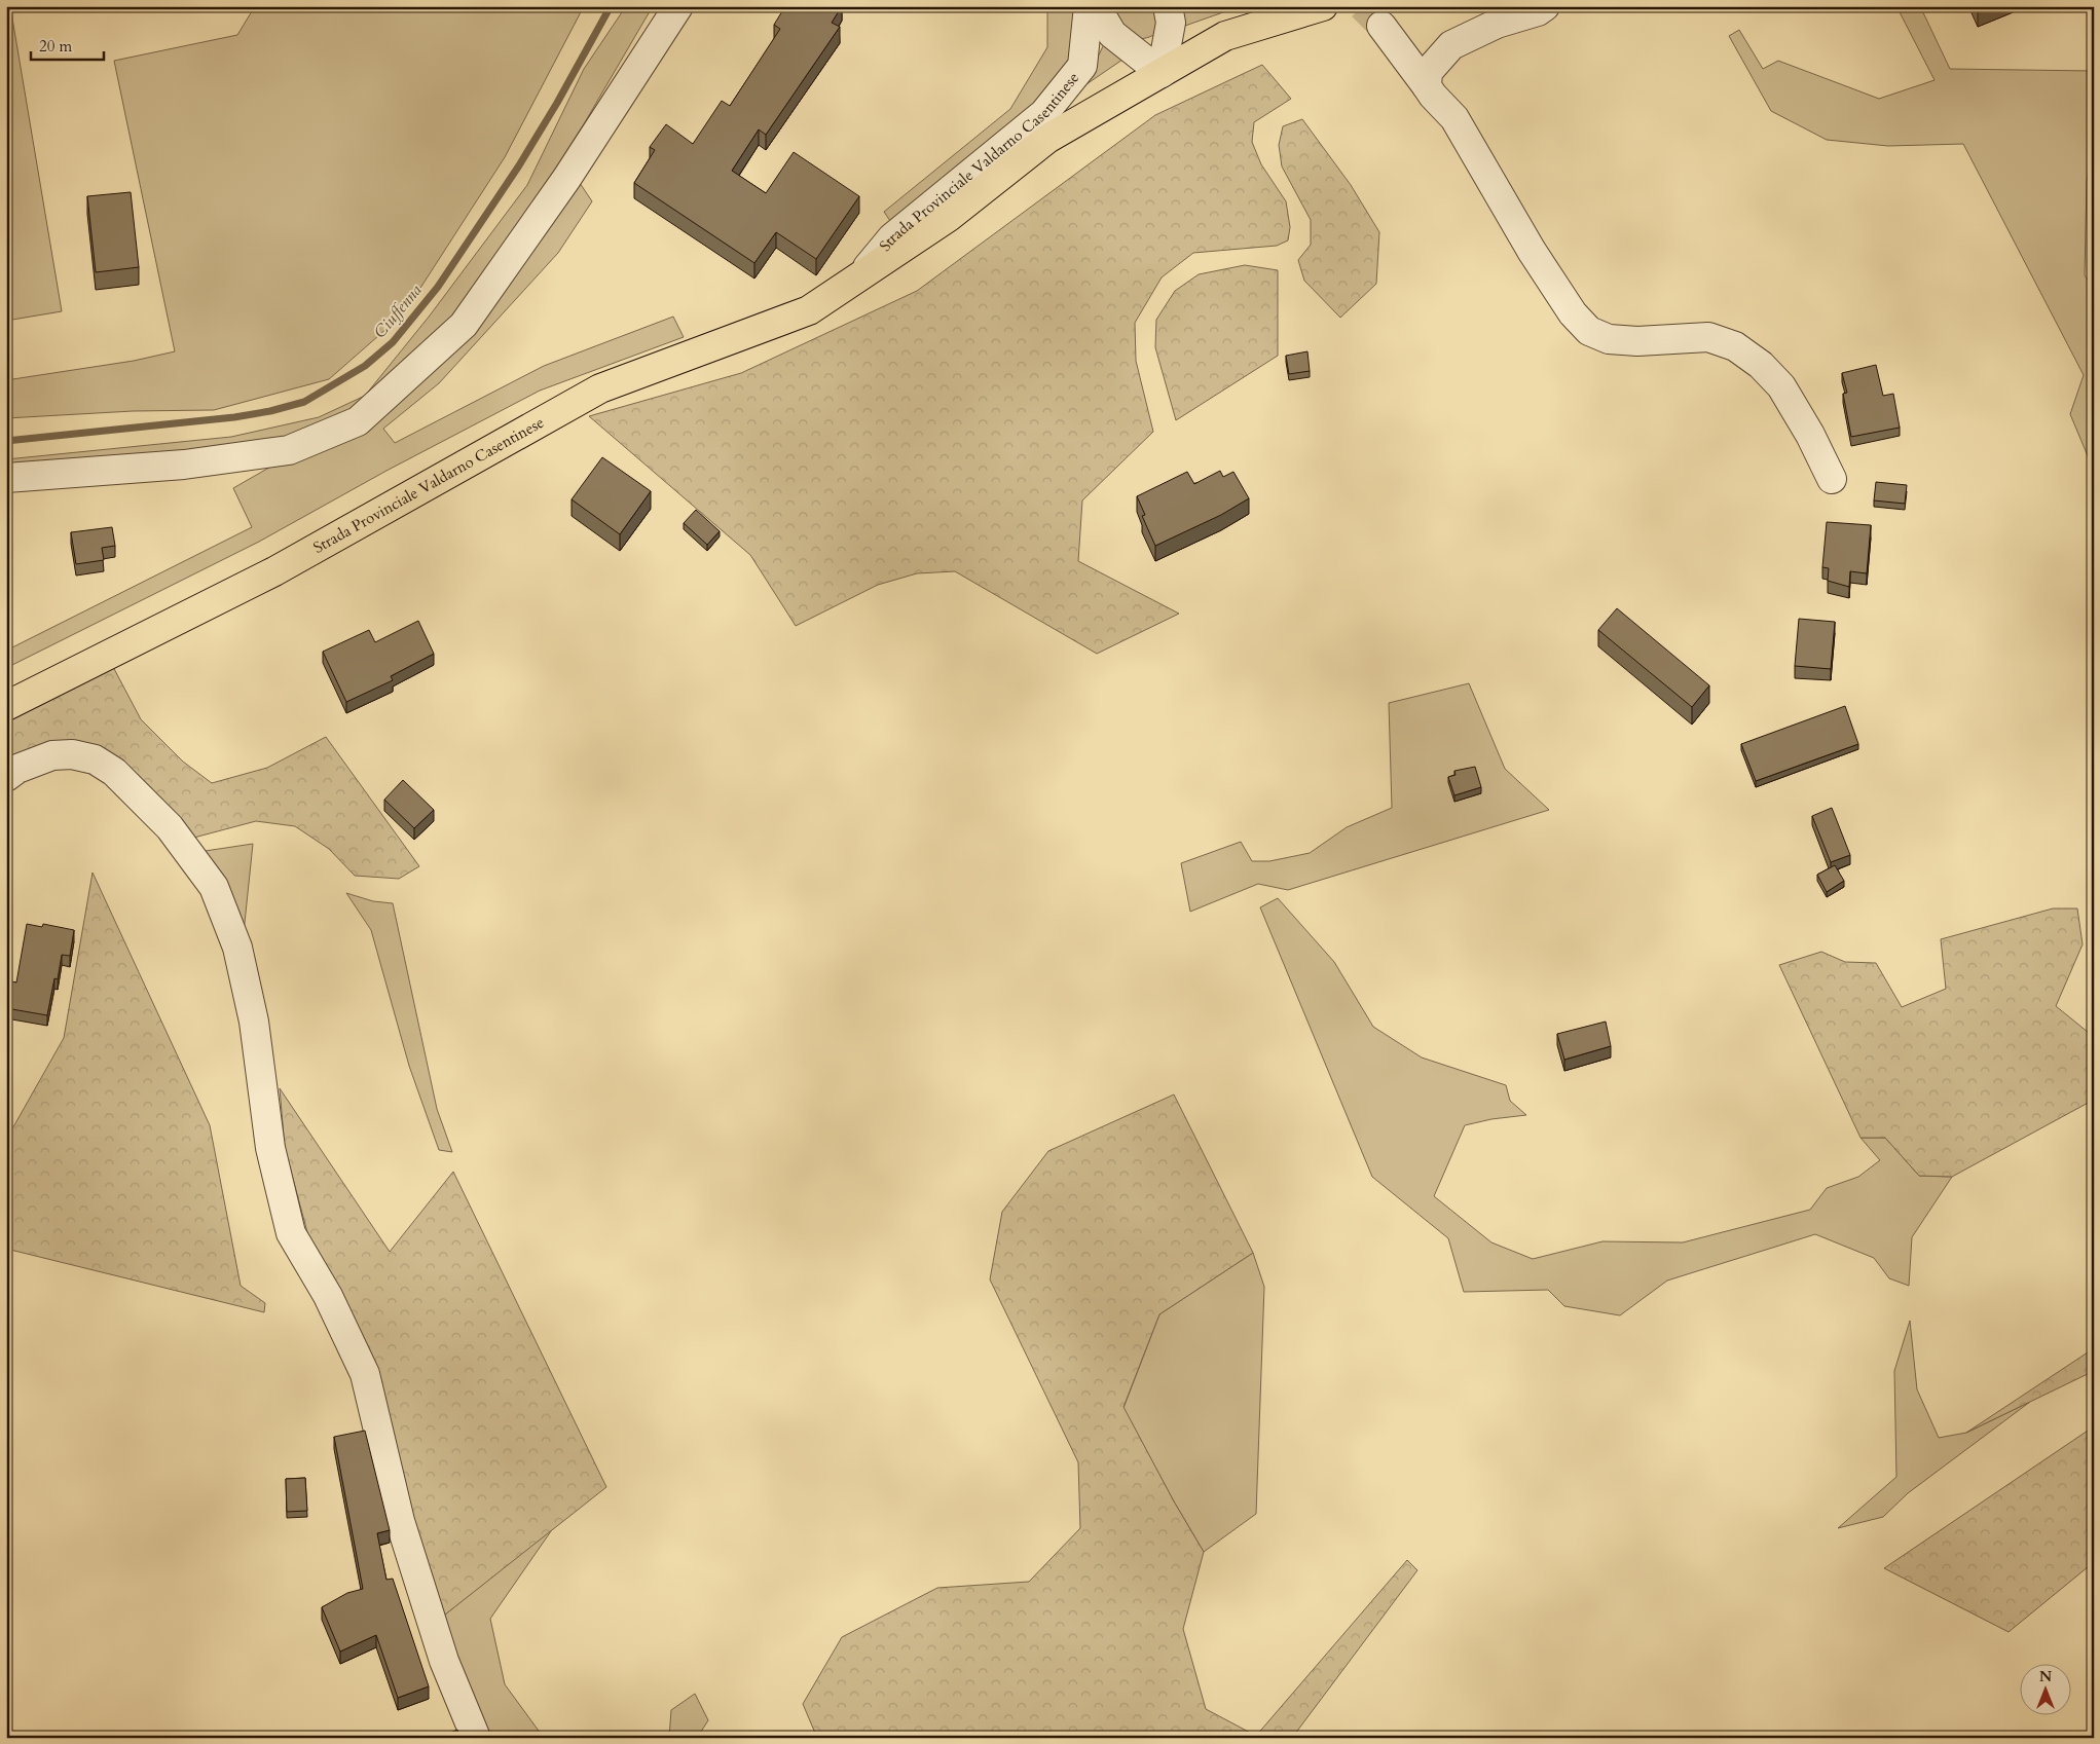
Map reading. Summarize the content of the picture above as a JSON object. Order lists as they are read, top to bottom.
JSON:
{
  "streets": {
    "main road": ["Strada Provinciale Valdarno Casentinese"]
  },
  "water": ["Ciuffenna"],
  "scale_bar": "20 m",
  "north": "top"
}
